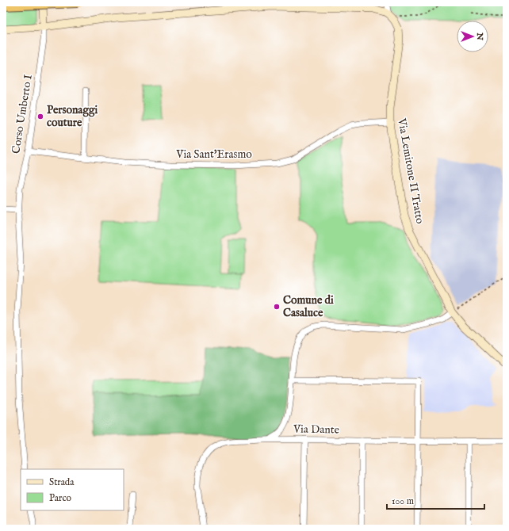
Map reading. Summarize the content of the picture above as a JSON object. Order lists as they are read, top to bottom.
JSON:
{
  "streets": {
    "street": [
      "Corso Umberto I",
      "Via Sant'Erasmo",
      "Via Lemitone II Tratto",
      "Via Dante"
    ]
  },
  "crossings": [
    ["Corso Umberto I", "Via Sant'Erasmo"],
    ["Via Sant'Erasmo", "Via Lemitone II Tratto"]
  ],
  "places": ["Personaggi couture", "Comune di Casaluce"],
  "legend": ["Strada", "Parco"],
  "scale_bar": "100 m",
  "north": "right"
}
